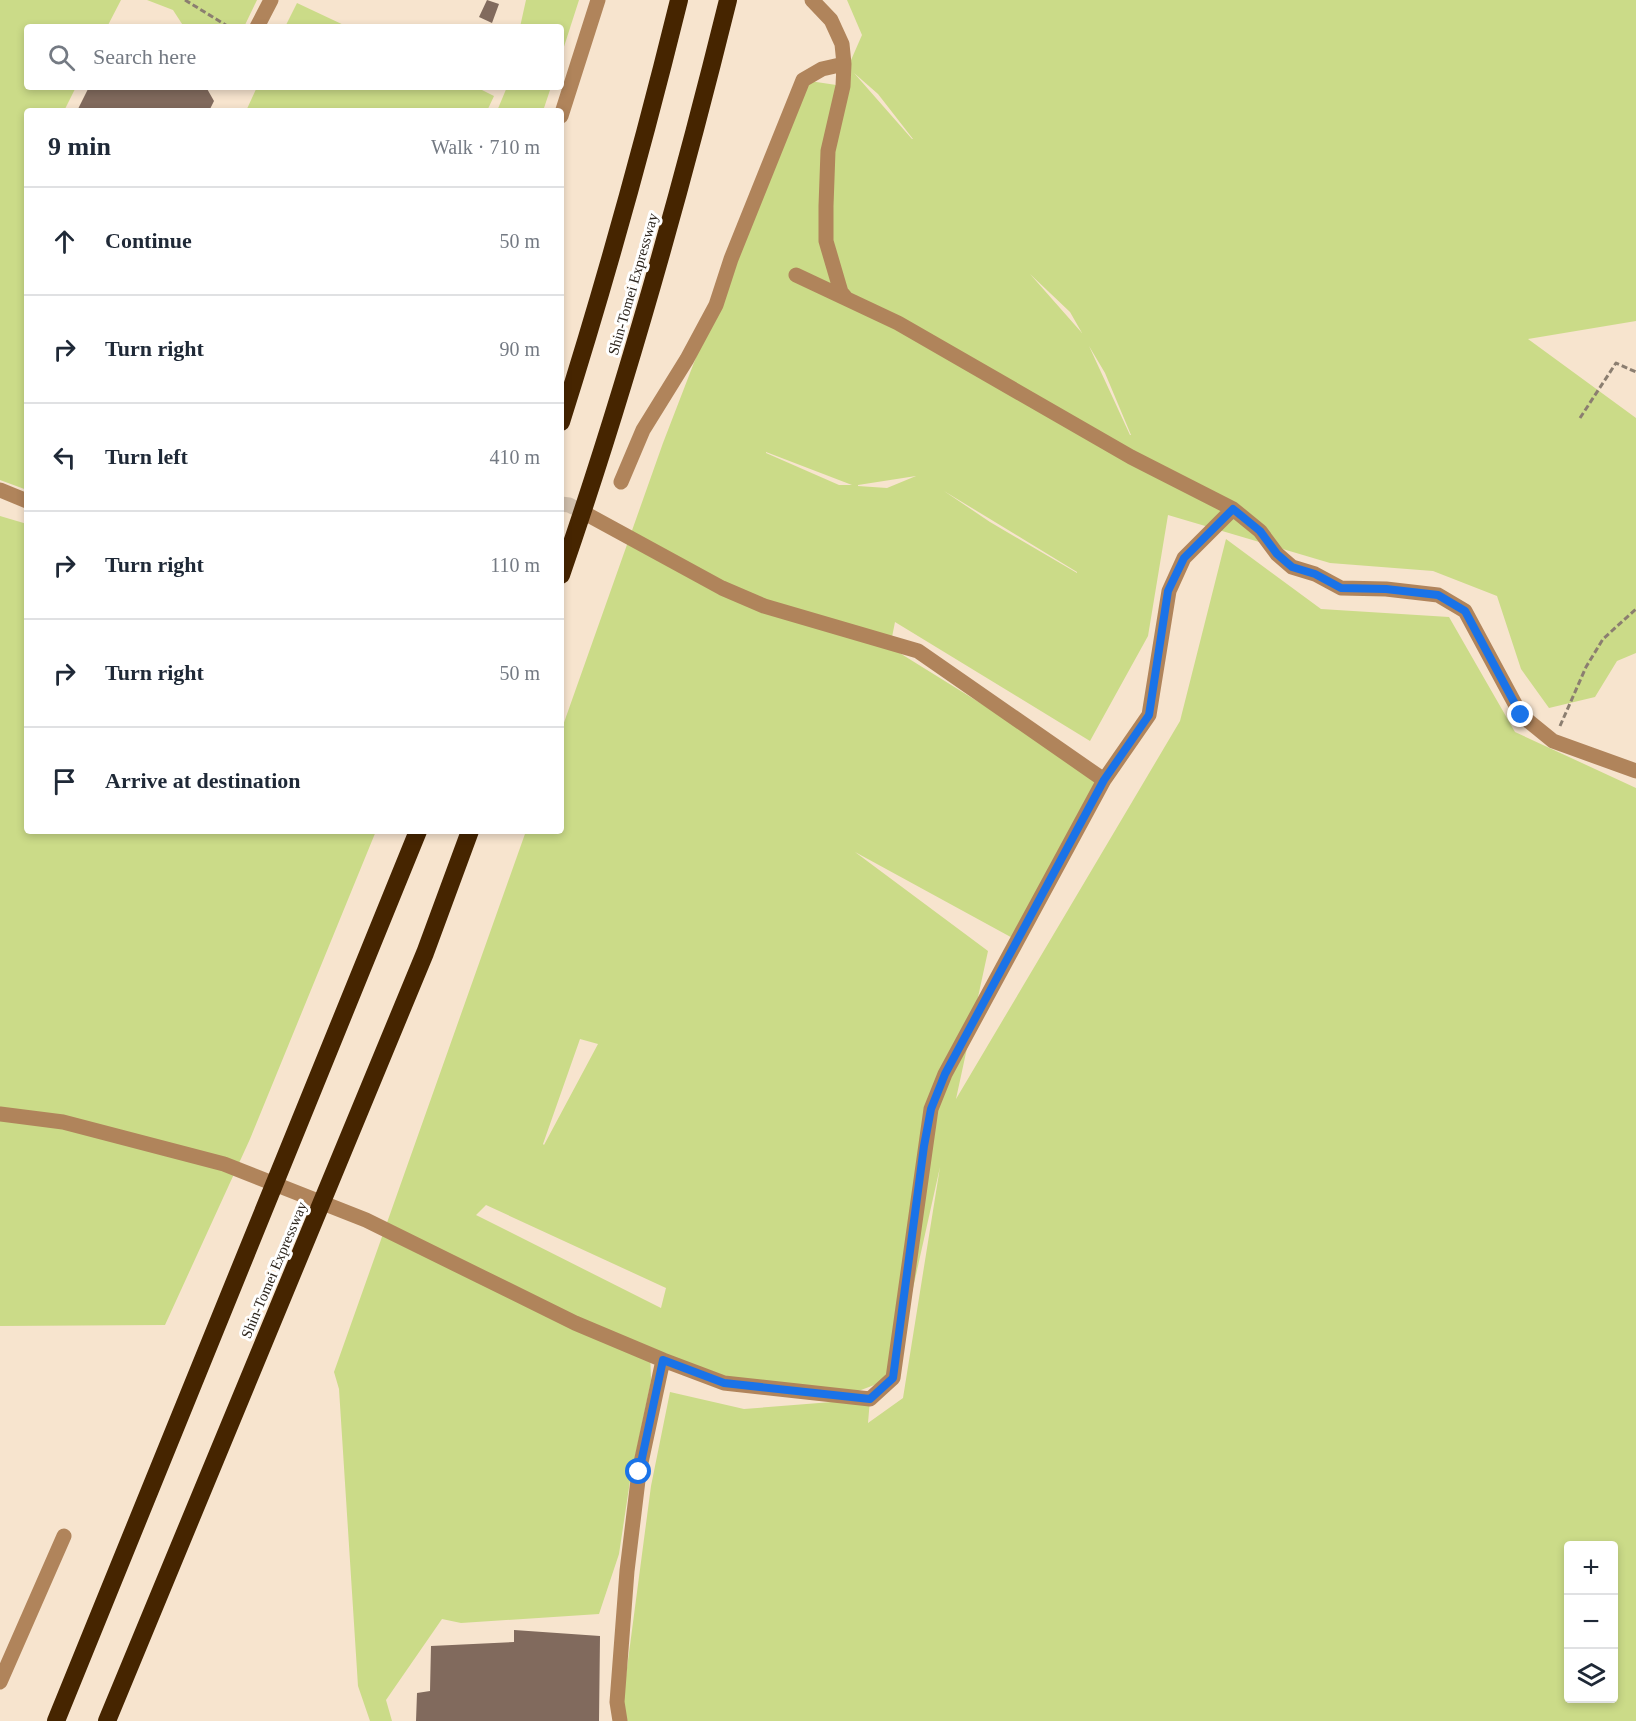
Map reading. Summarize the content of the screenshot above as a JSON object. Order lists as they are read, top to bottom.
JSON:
{
  "streets": {
    "highway": ["Shin-Tomei Expressway"]
  },
  "page": {
    "search": "Search here",
    "heading": ["9 min", "Walk · 710 m"],
    "list": [
      ["Continue", "50 m"],
      ["Turn right", "90 m"],
      ["Turn left", "410 m"],
      ["Turn right", "110 m"],
      ["Turn right", "50 m"],
      "Arrive at destination"
    ],
    "map_buttons": ["+", "−"]
  }
}
